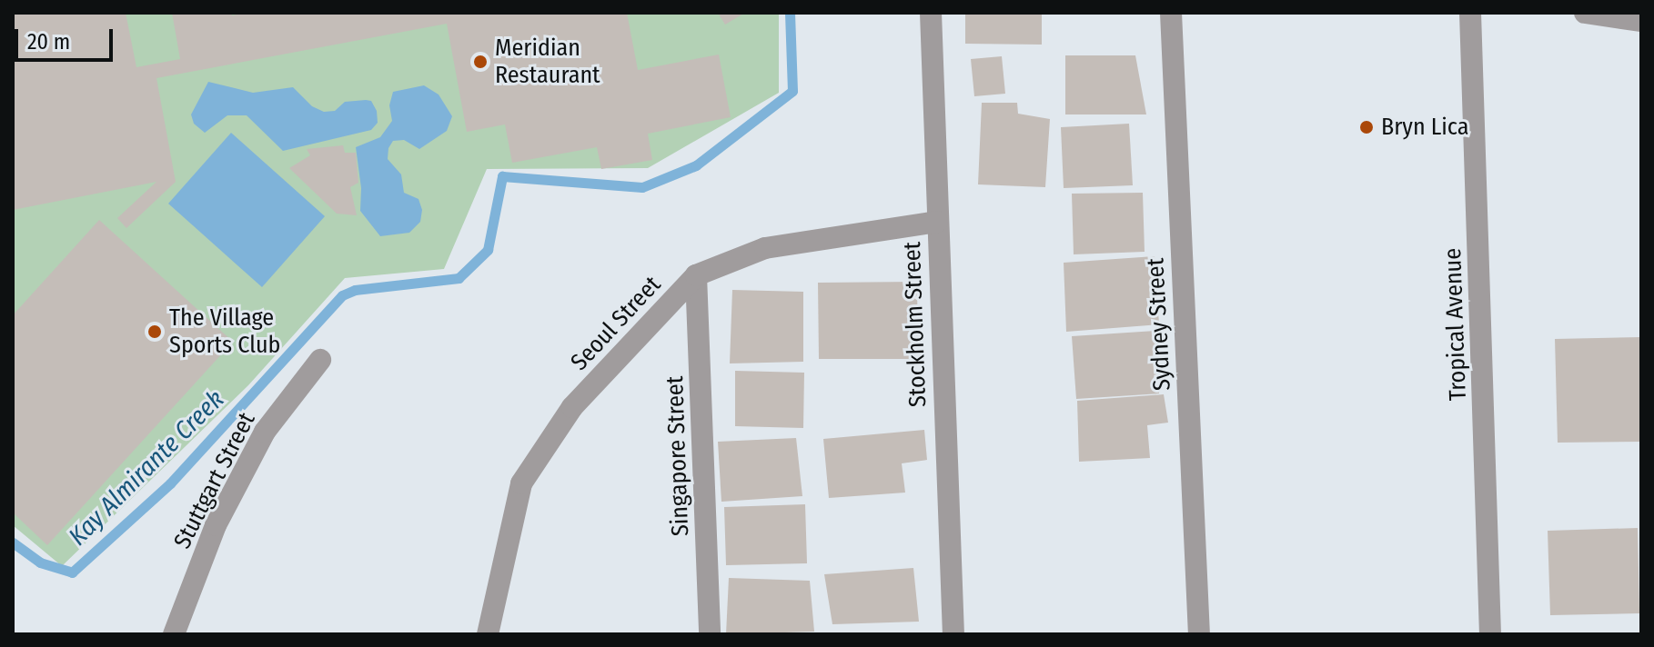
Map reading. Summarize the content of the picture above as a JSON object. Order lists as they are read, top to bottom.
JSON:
{
  "streets": {
    "street": [
      "Seoul Street",
      "Stockholm Street",
      "Sydney Street",
      "Tropical Avenue",
      "Singapore Street",
      "Stuttgart Street"
    ]
  },
  "crossings": [
    ["Seoul Street", "Stockholm Street"],
    ["Seoul Street", "Singapore Street"]
  ],
  "water": ["Kay Almirante Creek"],
  "places": ["Meridian Restaurant", "Bryn Lica", "The Village Sports Club"],
  "scale_bar": "20 m"
}
